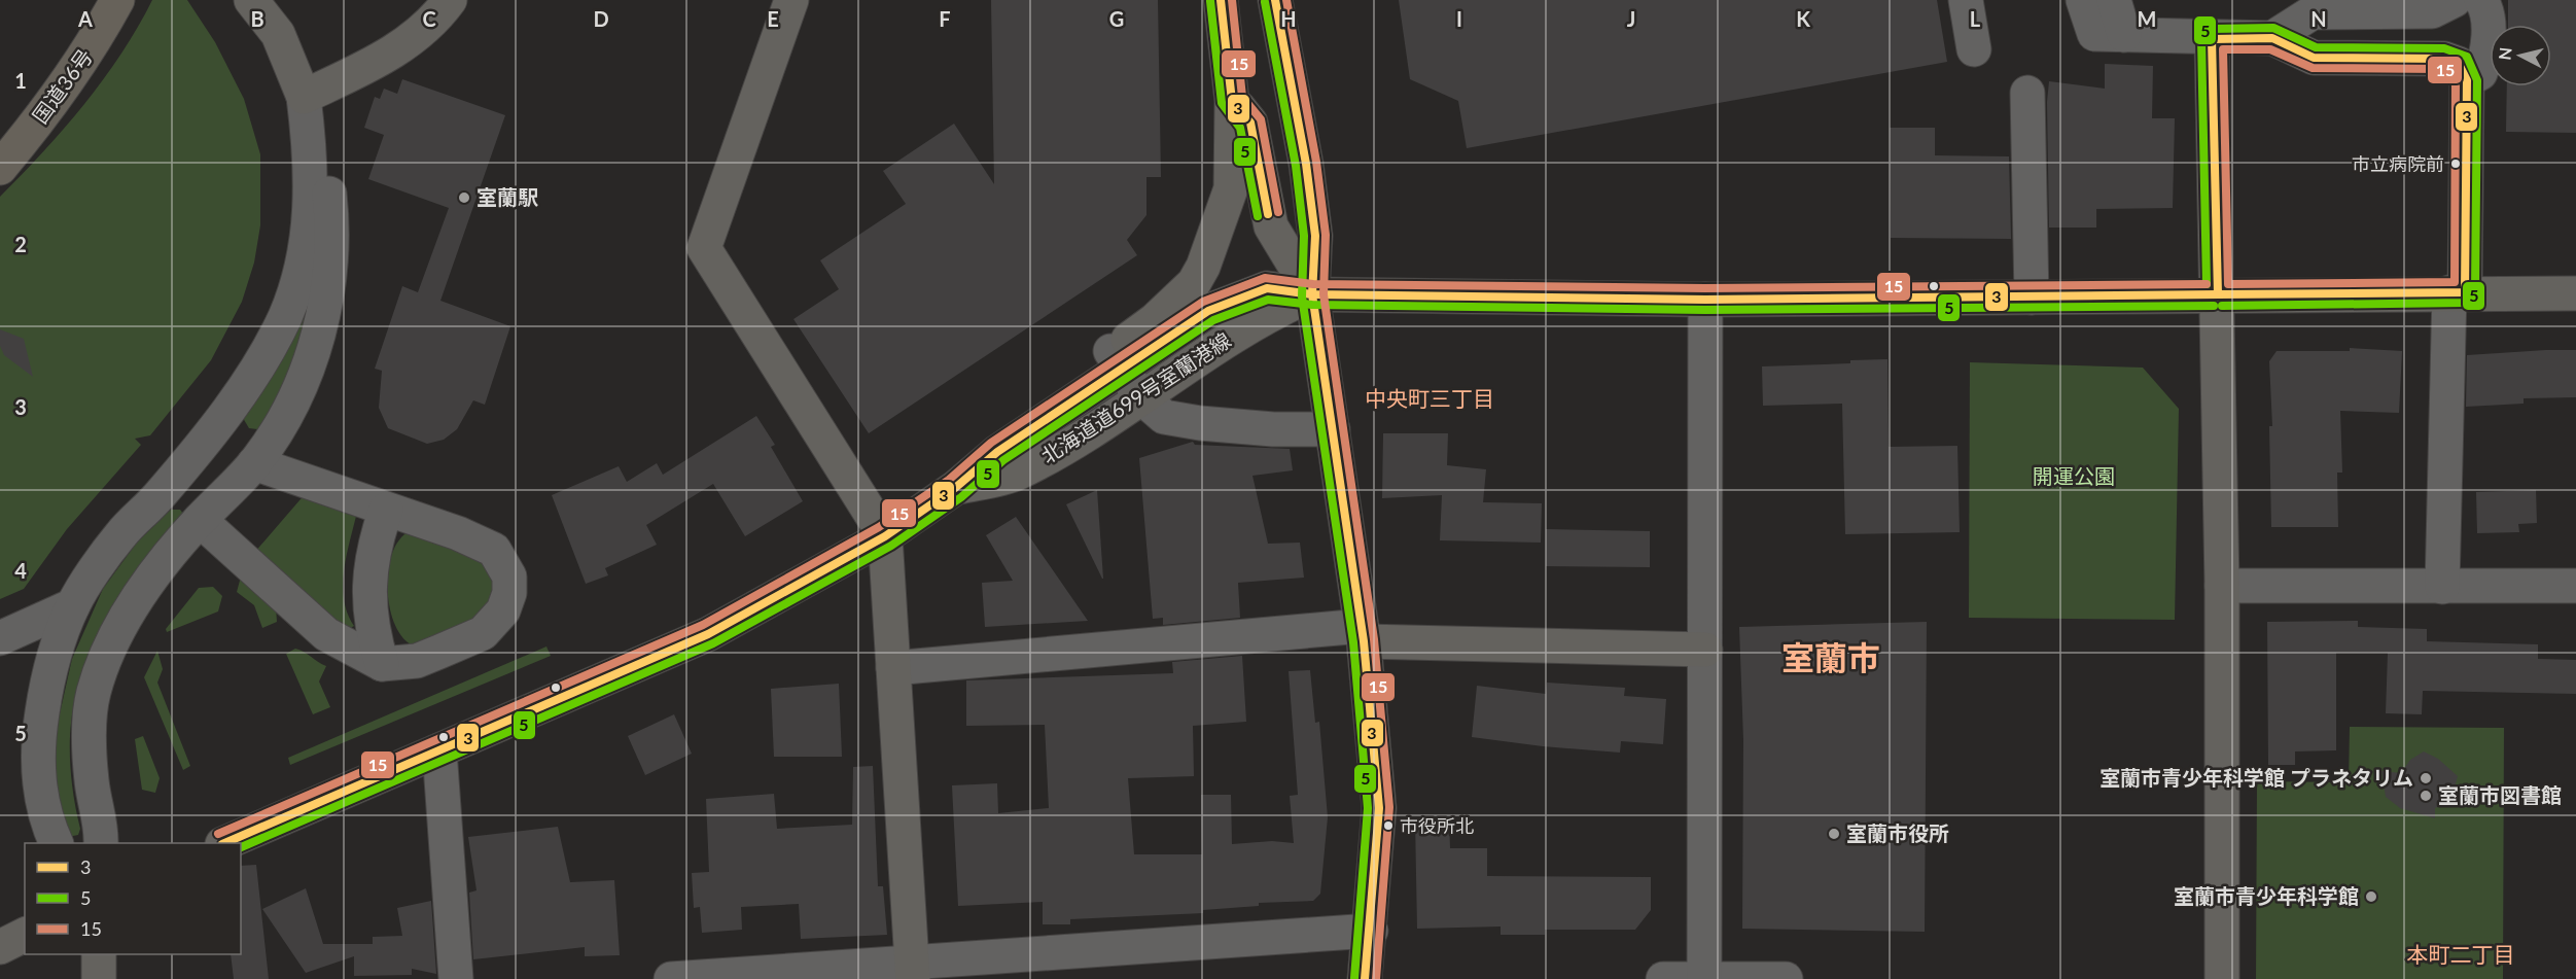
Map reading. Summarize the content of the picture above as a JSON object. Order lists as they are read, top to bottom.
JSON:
{
  "streets": {
    "highway": ["国道36号"],
    "street": ["北海道道699号室蘭港線"]
  },
  "districts": ["中央町三丁目", "室蘭市", "本町二丁目"],
  "parks": ["開運公園"],
  "places": [
    "市立病院前",
    "室蘭駅",
    "室蘭市青少年科学館 プラネタリム",
    "室蘭市図書館",
    "市役所北",
    "室蘭市役所",
    "室蘭市青少年科学館"
  ],
  "lines": ["transit line 3", "transit line 15", "transit line 5"],
  "legend": ["3", "5", "15"],
  "north": "left",
  "grid": {
    "columns": [
      "A",
      "B",
      "C",
      "D",
      "E",
      "F",
      "G",
      "H",
      "I",
      "J",
      "K",
      "L",
      "M",
      "N"
    ],
    "rows": [
      "1",
      "2",
      "3",
      "4",
      "5"
    ]
  }
}
